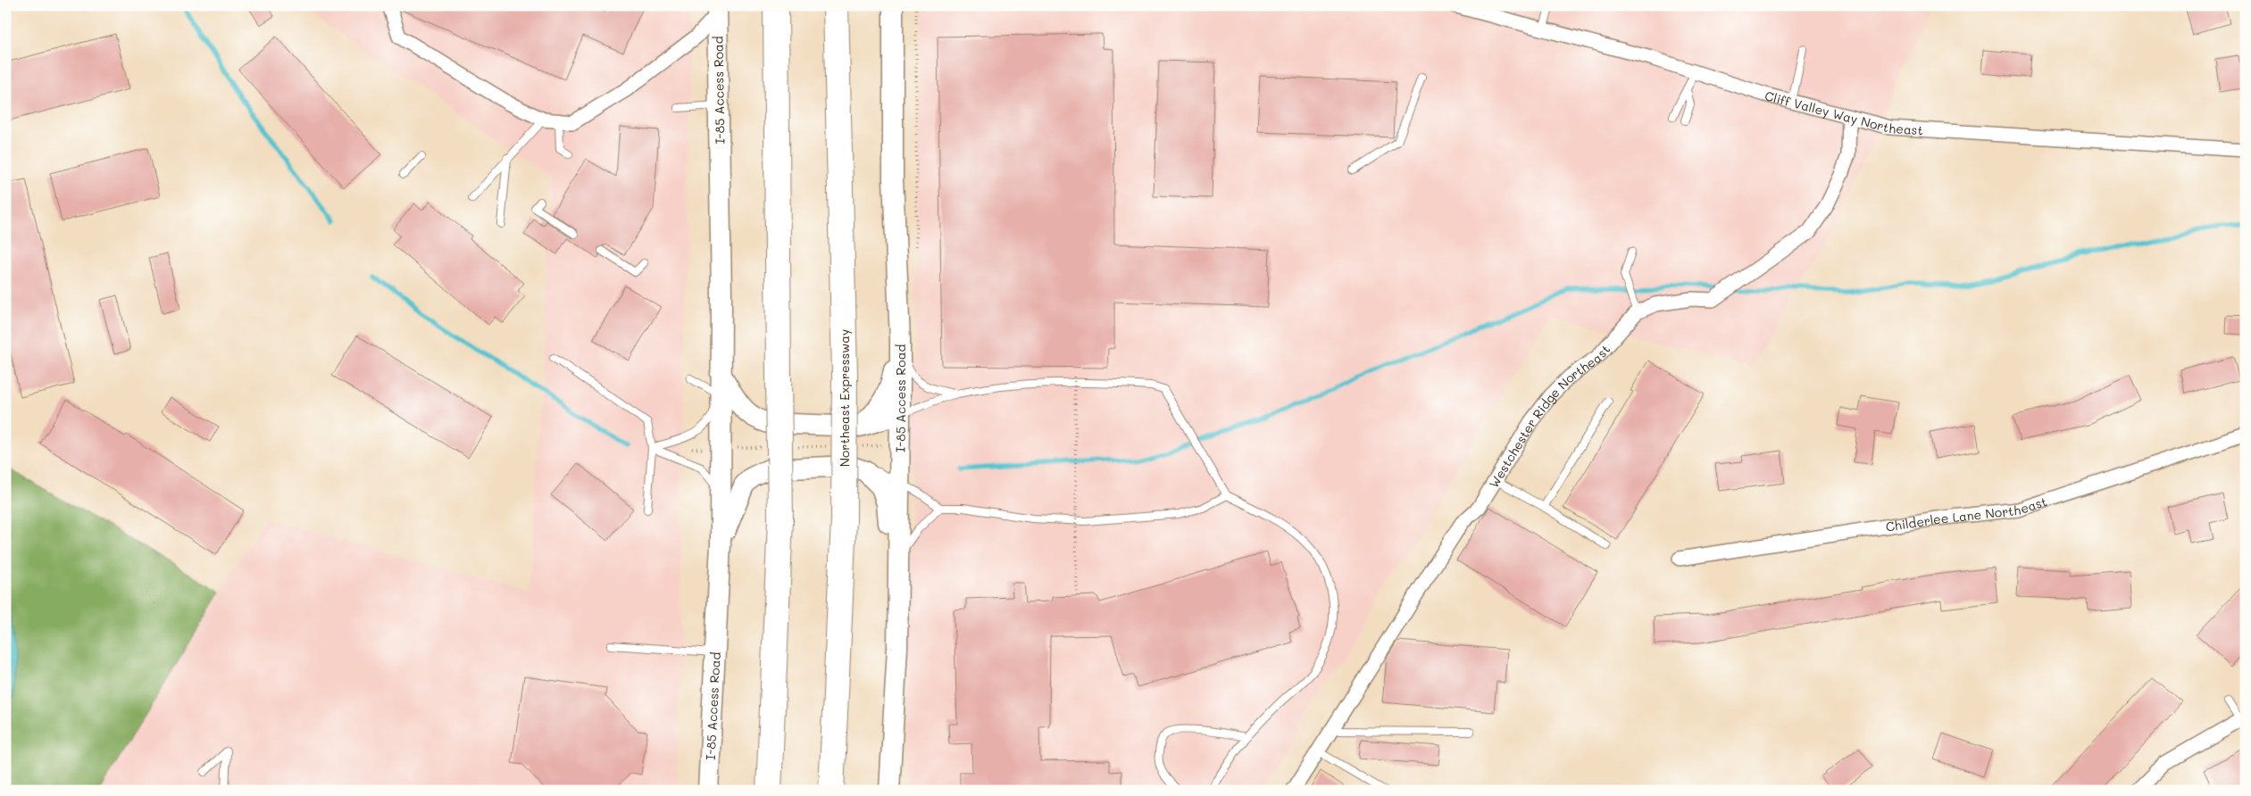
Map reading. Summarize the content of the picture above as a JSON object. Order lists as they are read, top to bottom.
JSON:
{
  "streets": {
    "highway": ["Northeast Expressway"],
    "main road": ["I-85 Access Road"],
    "street": ["Cliff Valley Way Northeast", "Westchester Ridge Northeast", "Childerlee Lane Northeast"]
  },
  "crossings": [
    ["Cliff Valley Way Northeast", "Westchester Ridge Northeast"]
  ]
}
